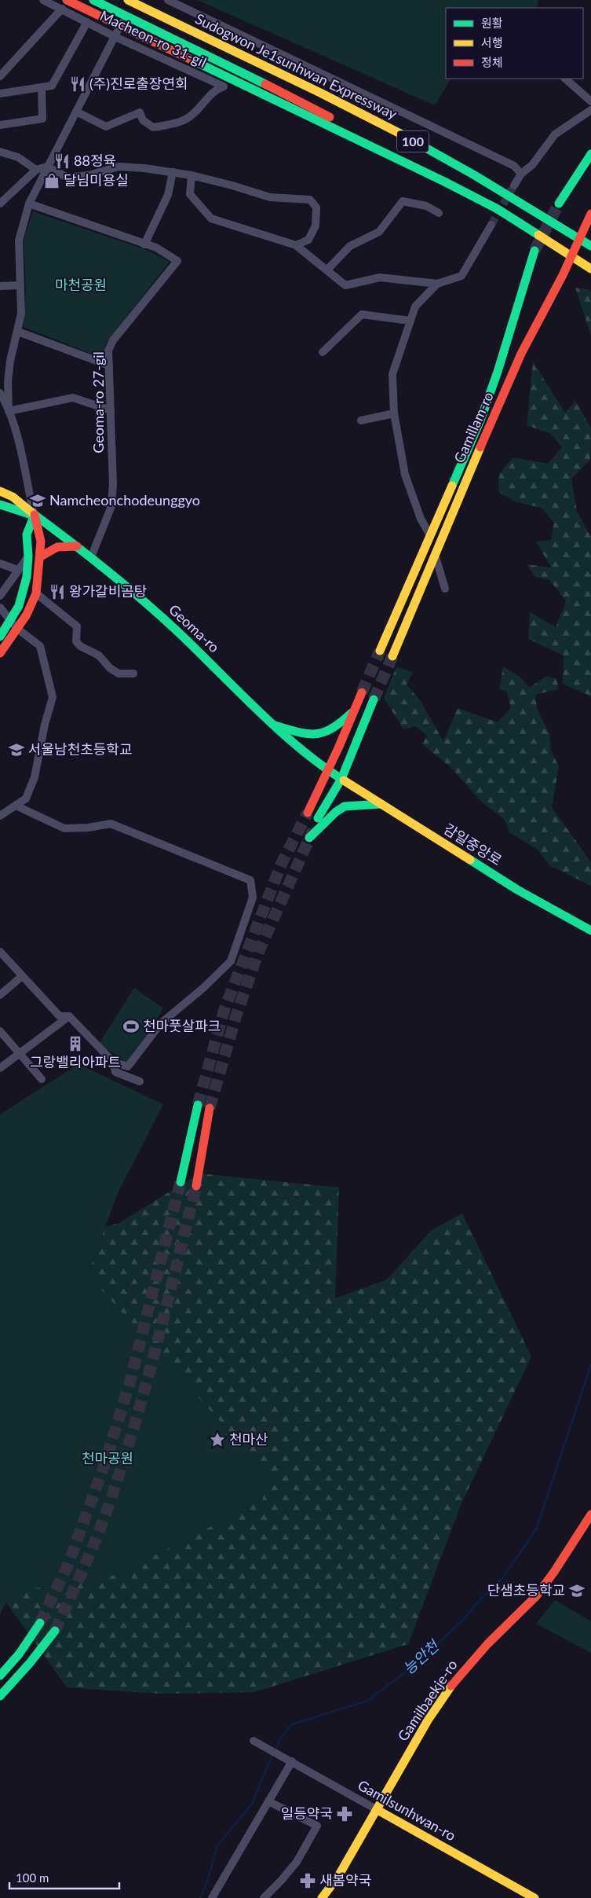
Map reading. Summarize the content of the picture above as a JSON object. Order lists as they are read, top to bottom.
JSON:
{
  "streets": {
    "main road": [
      "Sudogwon Je1sunhwan Expressway",
      "100",
      "Gamillam-ro",
      "Geoma-ro",
      "감일중앙로",
      "Gamilbaekje-ro",
      "Gamilsunhwan-ro"
    ],
    "street": ["Macheon-ro 31-gil", "Geoma-ro 27-gil"]
  },
  "crossings": [
    ["Geoma-ro 27-gil", "Geoma-ro"],
    ["Geoma-ro", "감일중앙로"],
    ["Gamilbaekje-ro", "Gamilsunhwan-ro"]
  ],
  "water": ["능안천"],
  "parks": ["마천공원", "천마공원"],
  "places": {
    "restaurant": ["(주)진로출장연회", "88정육", "왕가갈비곰탕"],
    "shop": ["달님미용실"],
    "school or university": ["Namcheonchodeunggyo", "서울남천초등학교", "단샘초등학교"],
    "sports": ["천마풋살파크"],
    "building": ["그랑밸리아파트"],
    "place": ["천마산"],
    "pharmacy": ["일등약국", "새봄약국"]
  },
  "legend": ["원활", "서행", "정체"],
  "scale_bar": "100 m"
}
